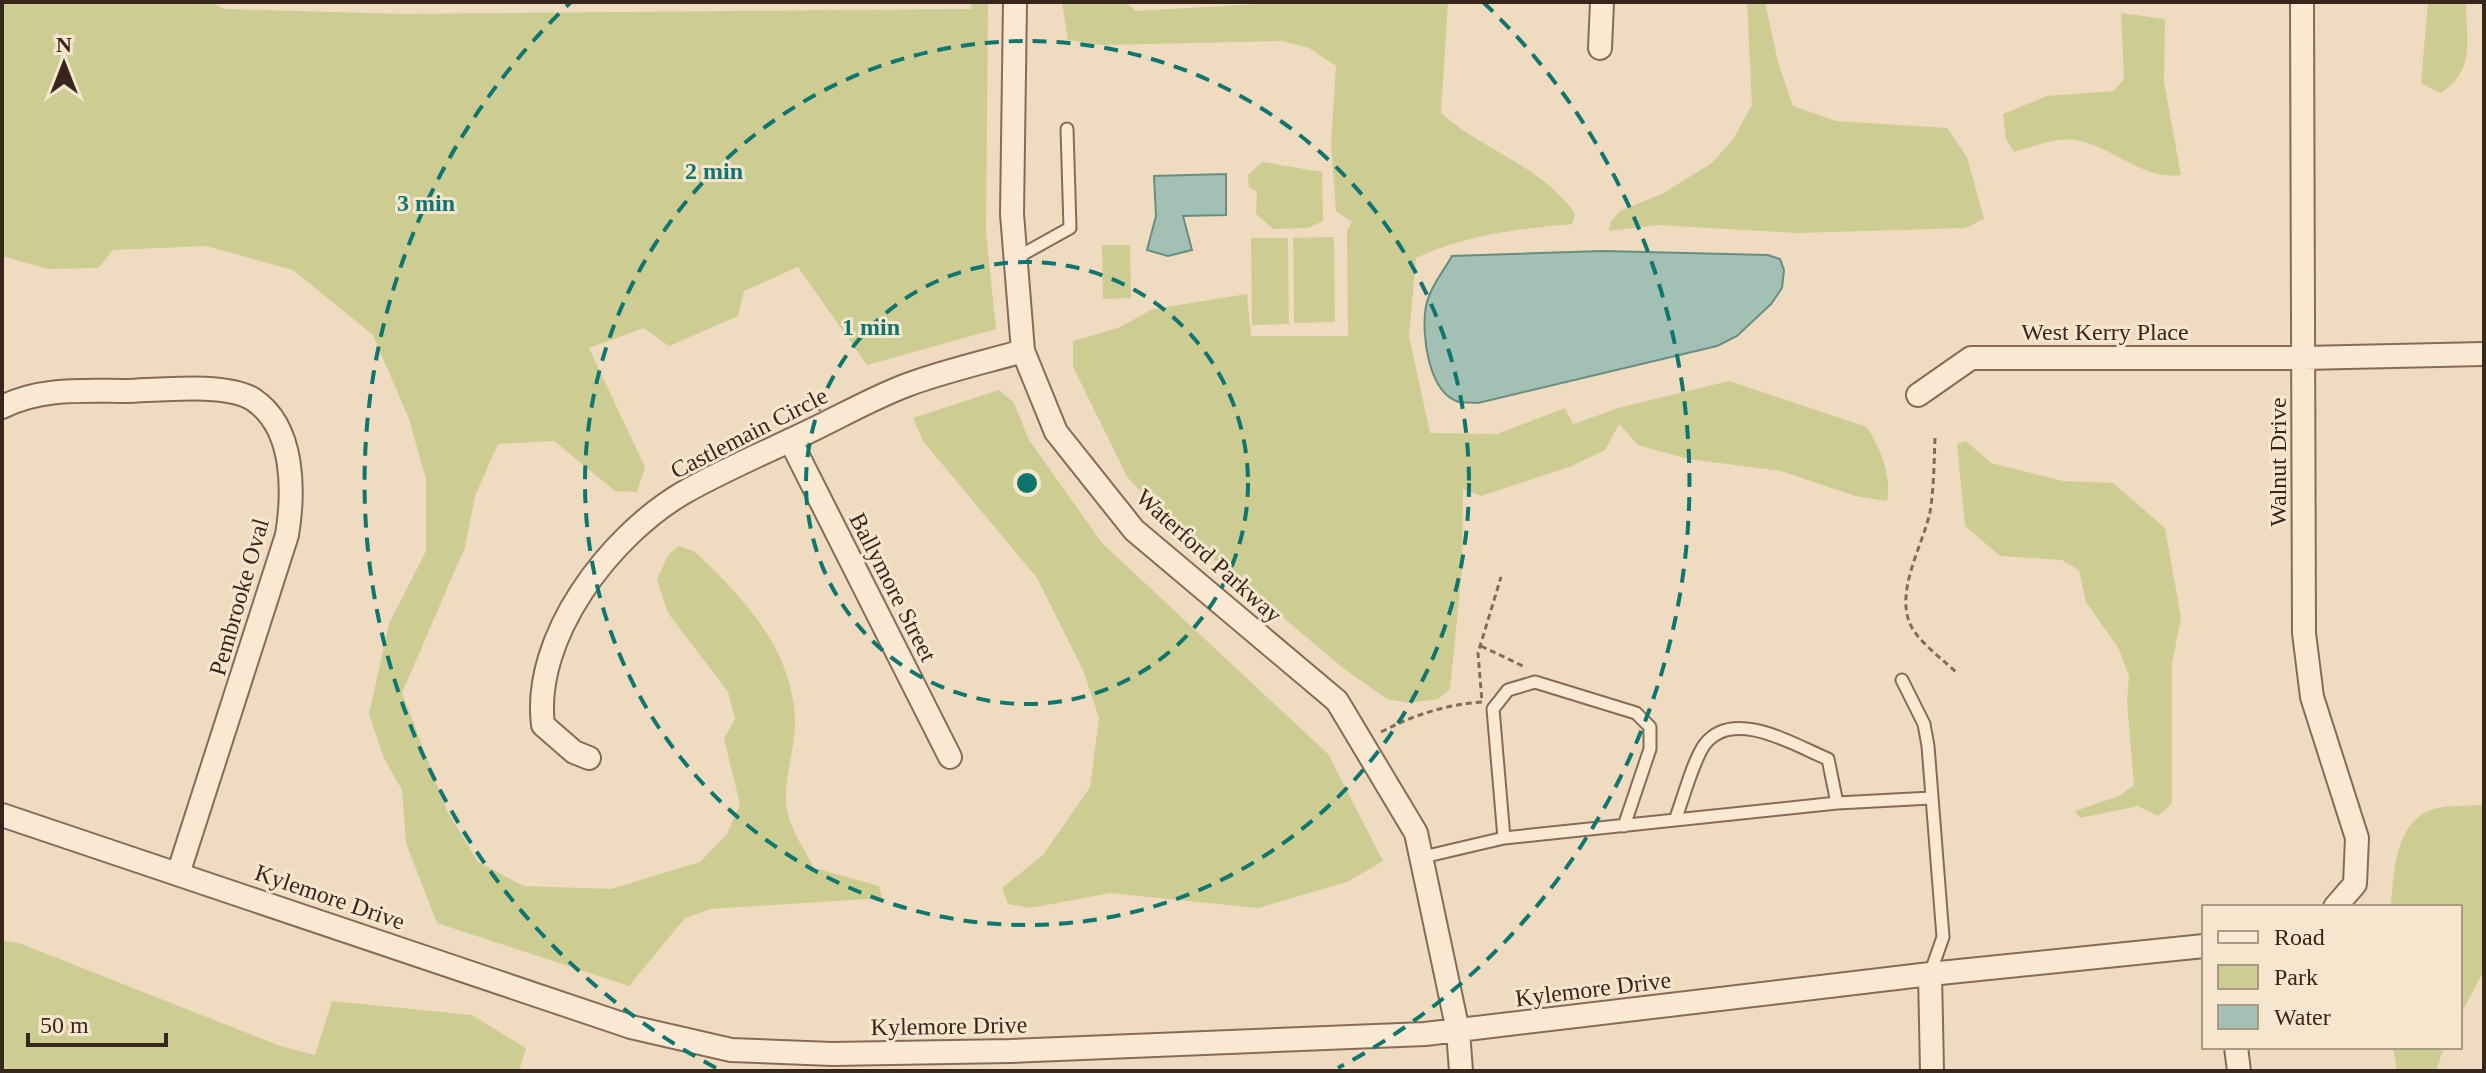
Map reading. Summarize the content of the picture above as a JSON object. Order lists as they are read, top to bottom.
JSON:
{
  "streets": {
    "street": [
      "West Kerry Place",
      "Castlemain Circle",
      "Walnut Drive",
      "Waterford Parkway",
      "Ballymore Street",
      "Pembrooke Oval",
      "Kylemore Drive"
    ]
  },
  "crossings": [
    ["West Kerry Place", "Walnut Drive"],
    ["Castlemain Circle", "Waterford Parkway"],
    ["Castlemain Circle", "Ballymore Street"],
    ["Waterford Parkway", "Kylemore Drive"],
    ["Pembrooke Oval", "Kylemore Drive"]
  ],
  "legend": ["Road", "Park", "Water"],
  "scale_bar": "50 m",
  "north": "top",
  "rings": ["2 min", "3 min", "1 min"]
}
